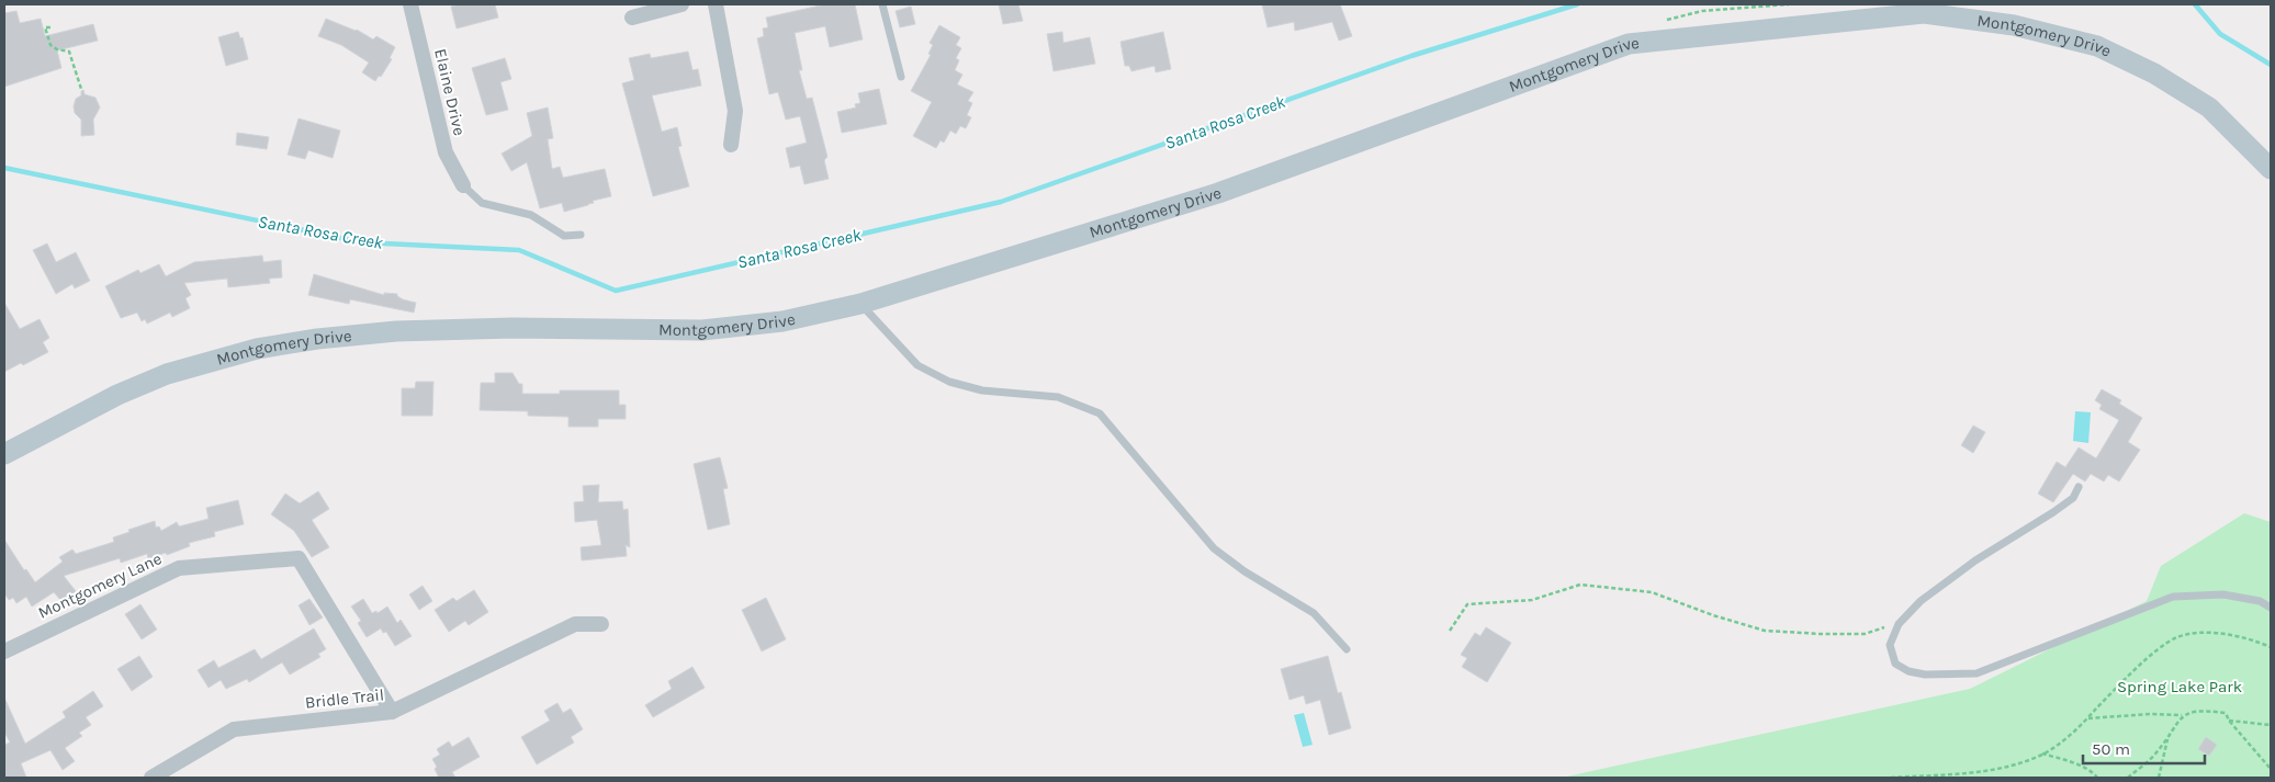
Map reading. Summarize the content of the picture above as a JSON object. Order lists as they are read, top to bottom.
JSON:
{
  "streets": {
    "street": [
      "Montgomery Drive",
      "Elaine Drive",
      "Montgomery Lane",
      "Bridle Trail"
    ]
  },
  "crossings": [
    ["Montgomery Lane", "Bridle Trail"]
  ],
  "water": ["Santa Rosa Creek"],
  "parks": ["Spring Lake Park"],
  "scale_bar": "50 m"
}
